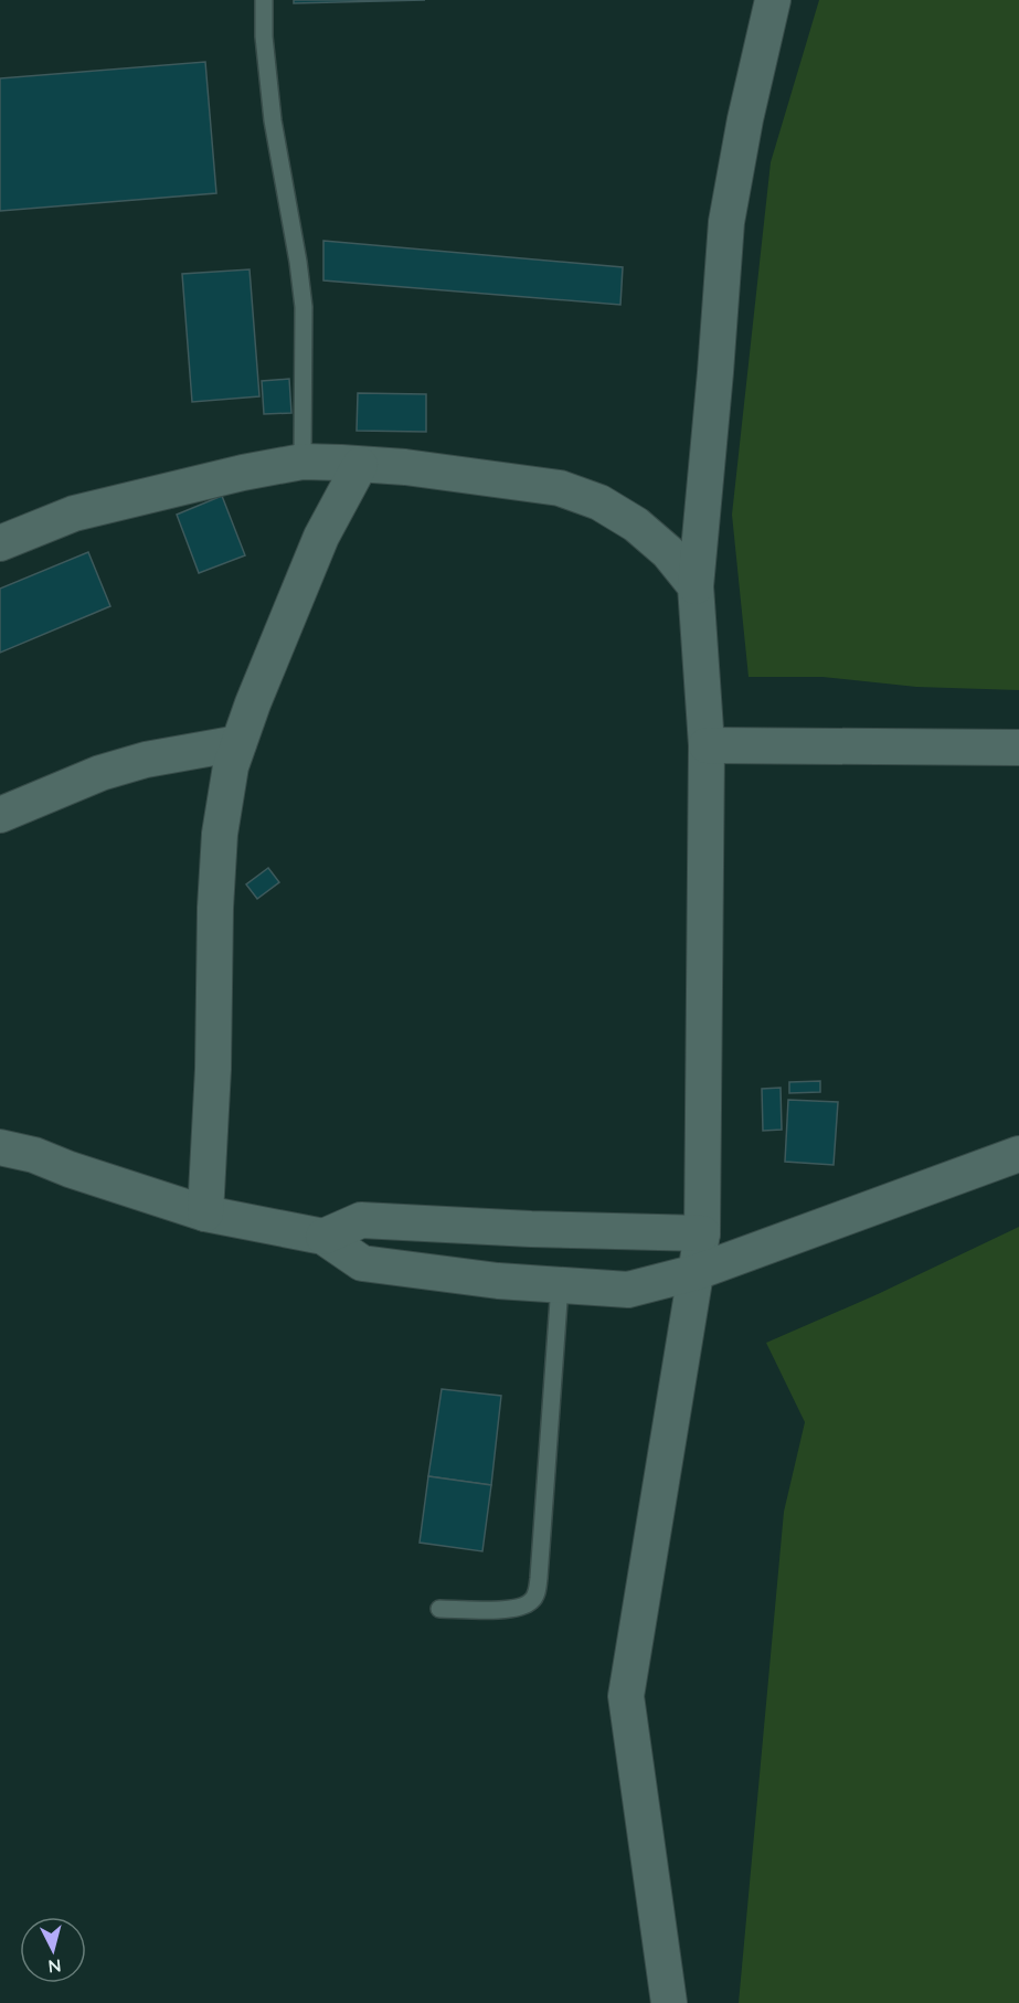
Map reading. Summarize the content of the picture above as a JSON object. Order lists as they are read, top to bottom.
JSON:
{
  "north": "bottom"
}
